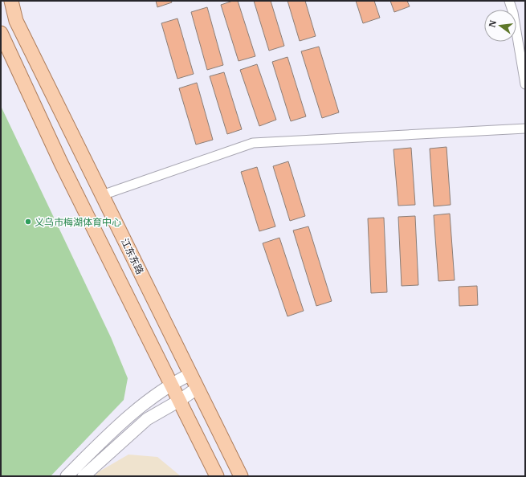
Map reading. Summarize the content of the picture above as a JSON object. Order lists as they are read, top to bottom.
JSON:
{
  "streets": {
    "main road": ["江东东路"]
  },
  "places": ["义乌市梅湖体育中心"],
  "north": "left"
}
